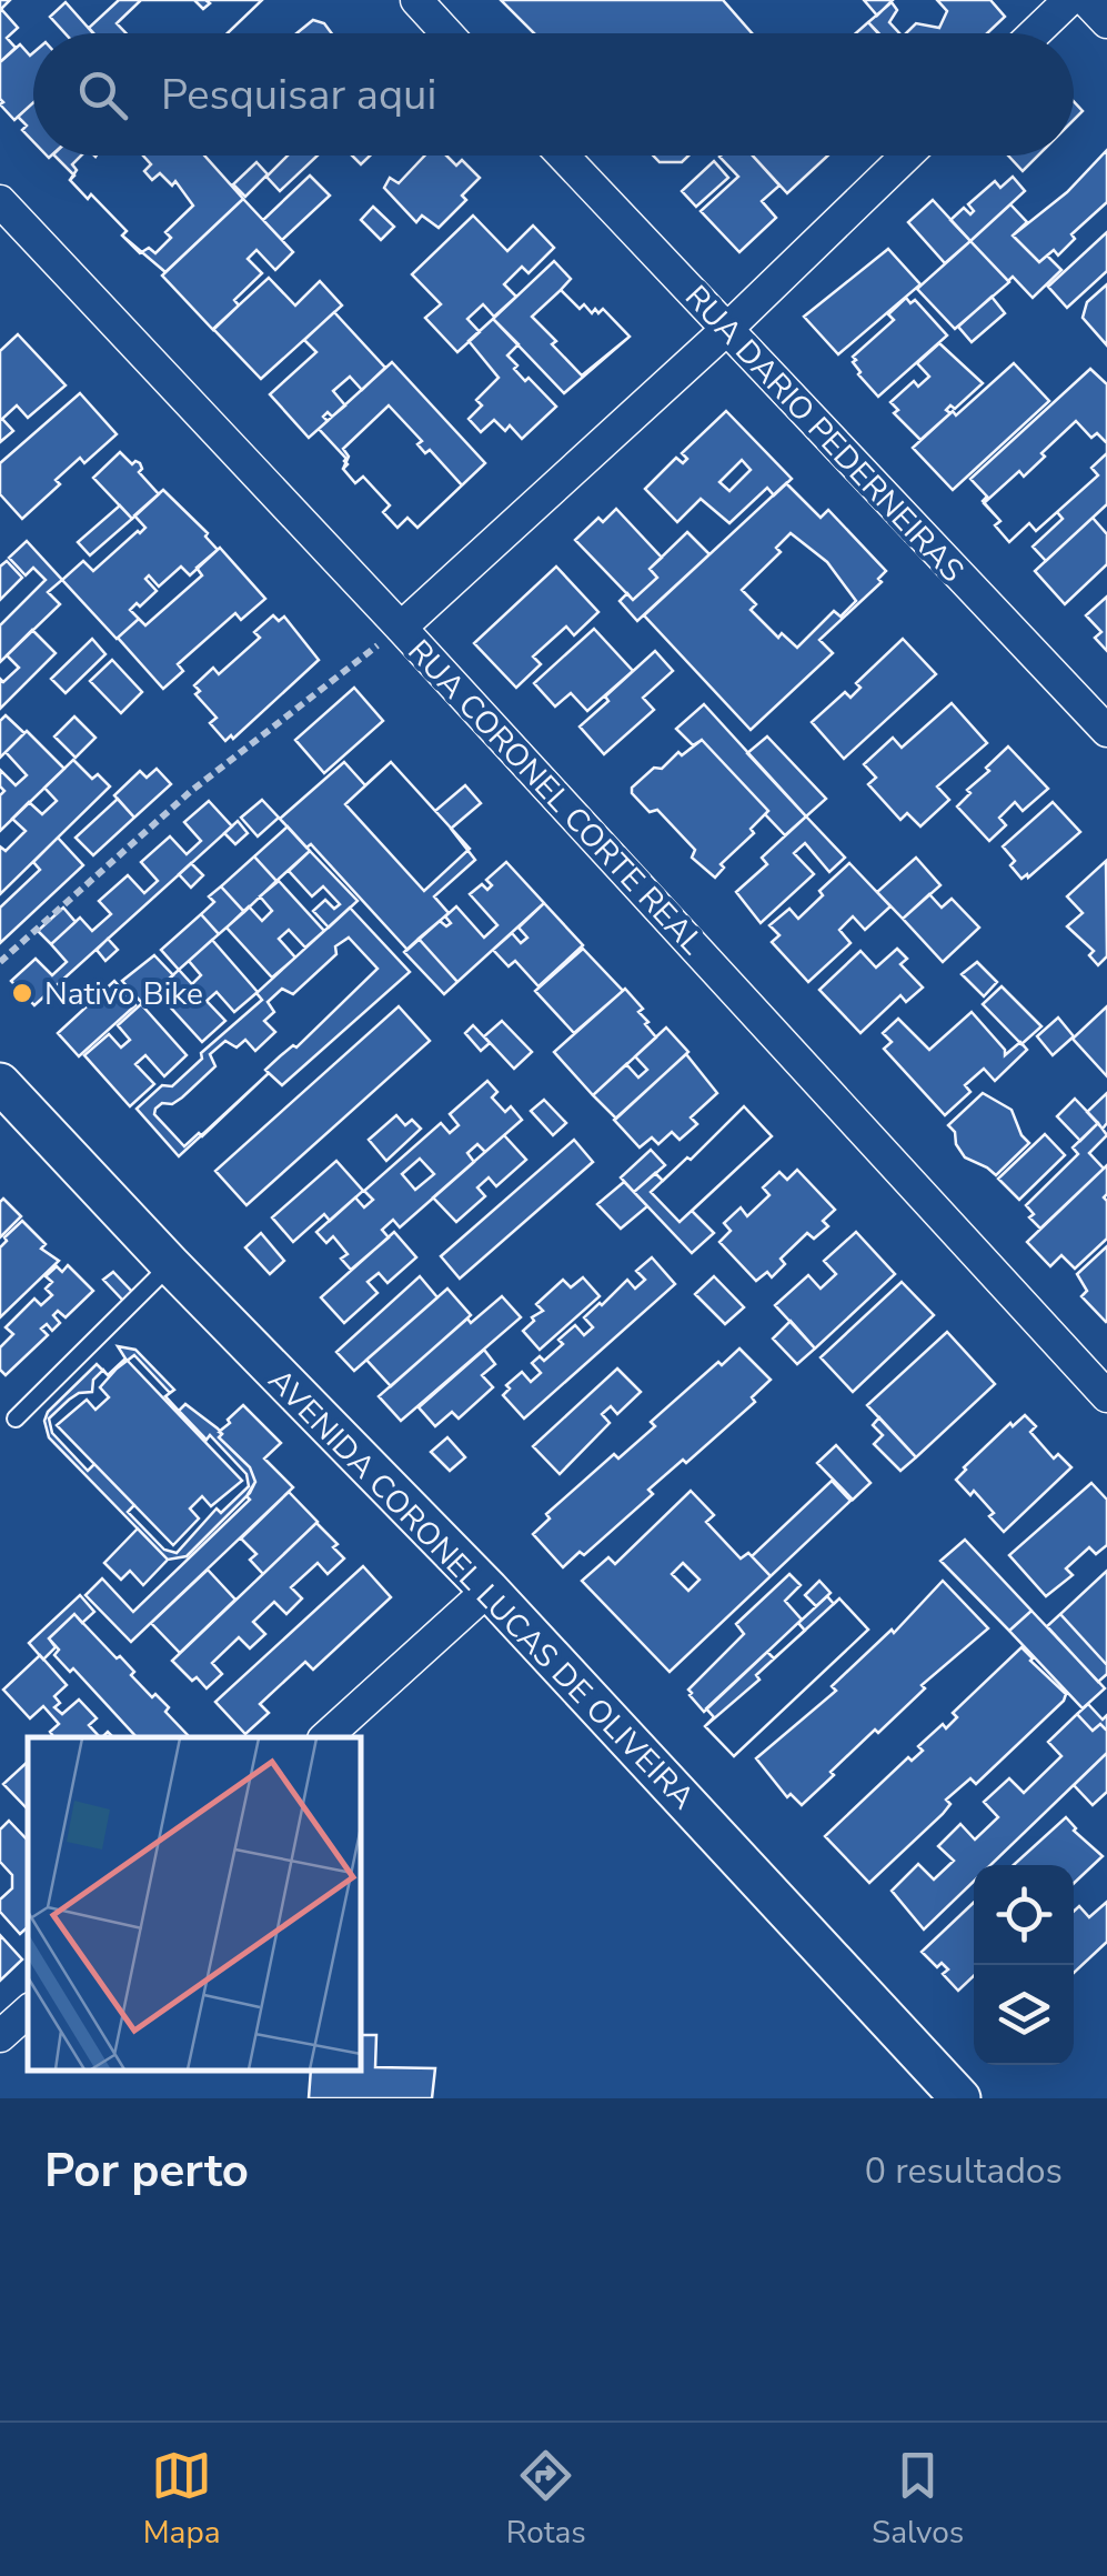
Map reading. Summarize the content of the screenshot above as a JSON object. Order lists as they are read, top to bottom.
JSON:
{
  "streets": {
    "street": ["RUA DARIO PEDERNEIRAS", "RUA CORONEL CORTE REAL", "AVENIDA CORONEL LUCAS DE OLIVEIRA"]
  },
  "places": ["Nativo Bike"],
  "page": {
    "search": "Pesquisar aqui",
    "heading": ["Por perto", "0 resultados"],
    "nav": ["Mapa", "Rotas", "Salvos"]
  }
}
